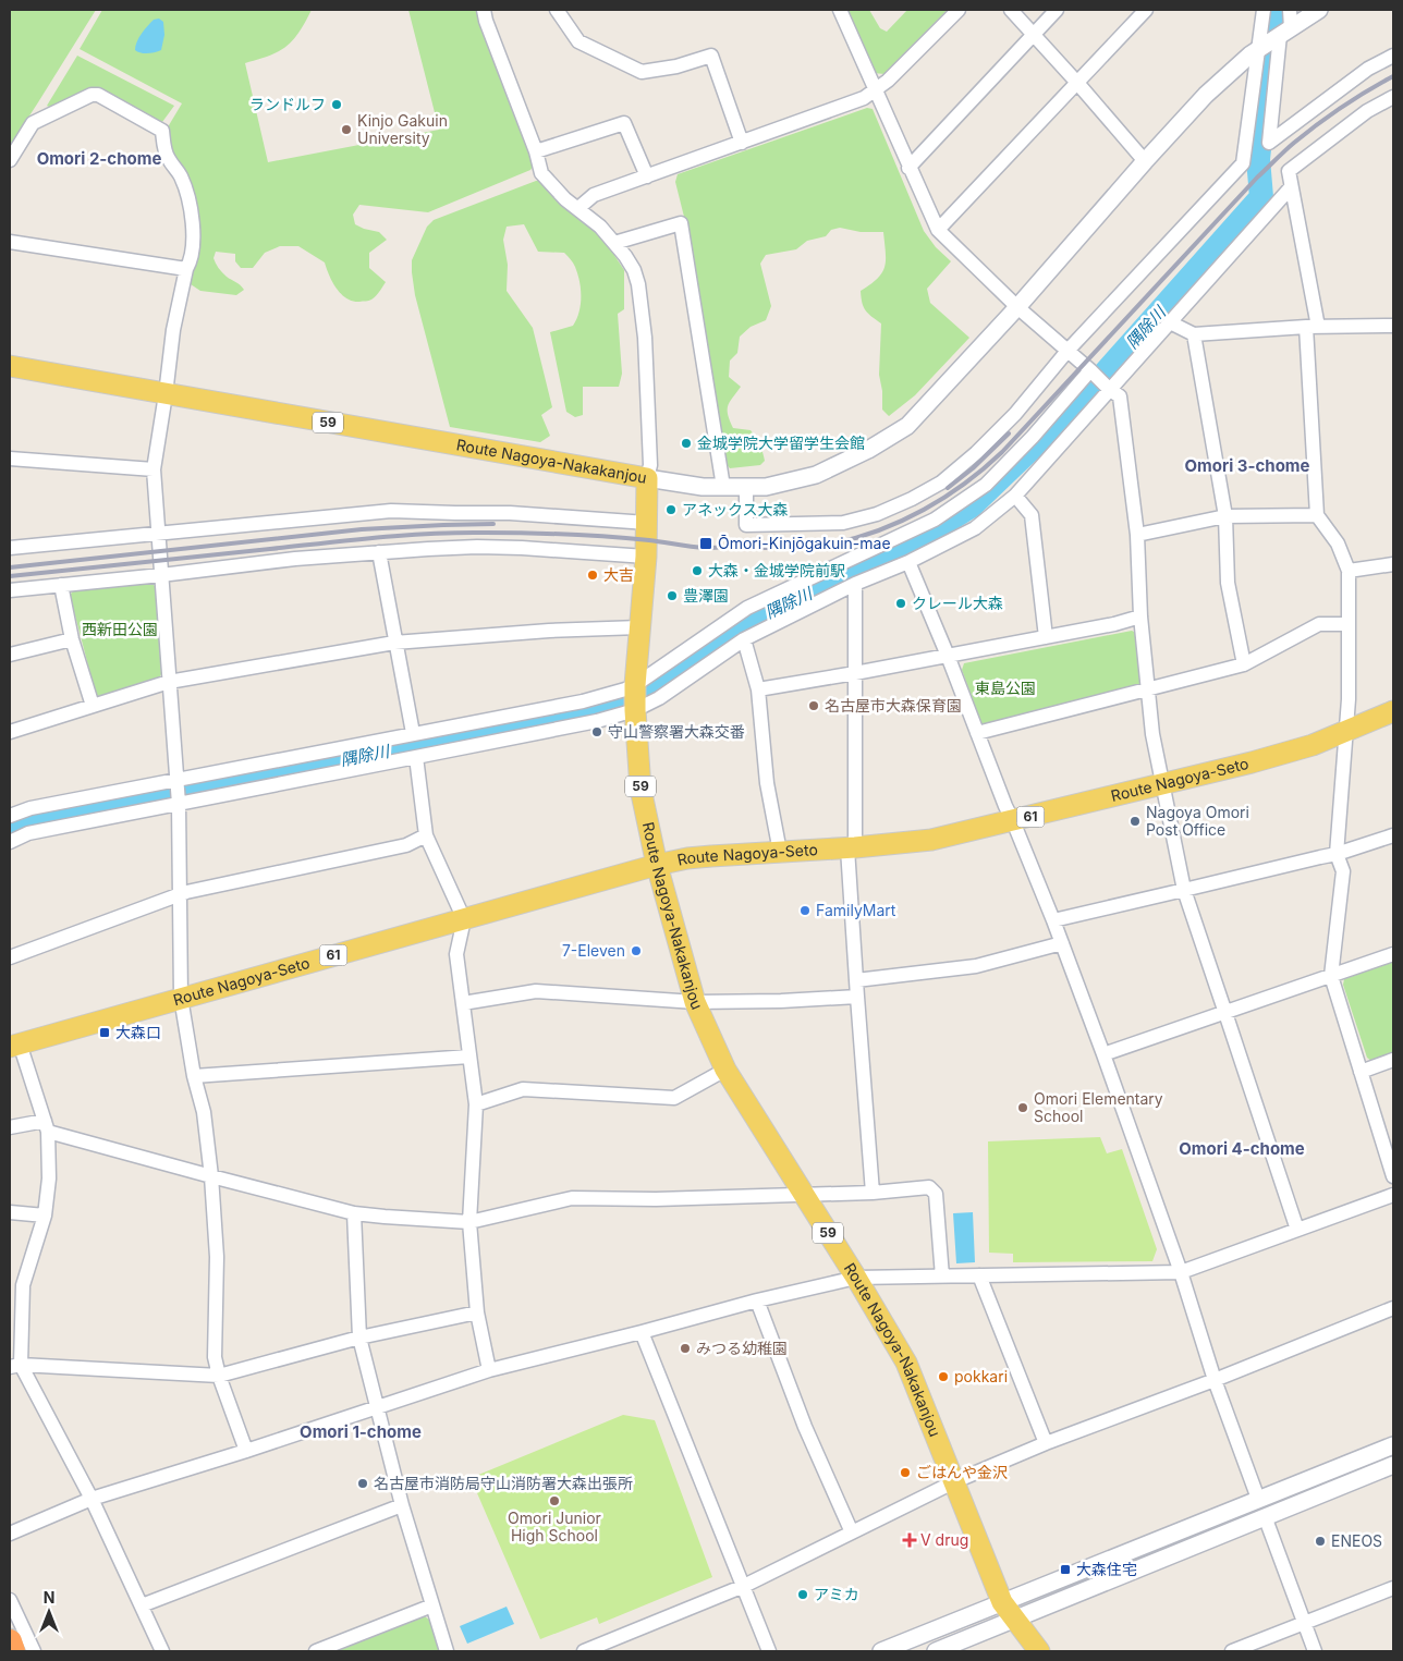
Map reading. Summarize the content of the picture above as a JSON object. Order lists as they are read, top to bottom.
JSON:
{
  "streets": {
    "main road": [
      "59",
      "Route Nagoya-Nakakanjou",
      "Route Nagoya-Seto",
      "61"
    ]
  },
  "crossings": [
    ["Route Nagoya-Nakakanjou", "Route Nagoya-Seto"]
  ],
  "districts": [
    "Omori 2-chome",
    "Omori 3-chome",
    "Omori 4-chome",
    "Omori 1-chome"
  ],
  "water": ["隅除川"],
  "parks": ["西新田公園", "東島公園"],
  "places": {
    "other": [
      "ランドルフ",
      "Kinjo Gakuin University",
      "金城学院大学留学生会館",
      "アネックス大森",
      "大森・金城学院前駅",
      "大吉",
      "豊澤園",
      "クレール大森",
      "名古屋市大森保育園",
      "守山警察署大森交番",
      "Nagoya Omori Post Office",
      "FamilyMart",
      "7-Eleven",
      "Omori Elementary School",
      "みつる幼稚園",
      "pokkari",
      "ごはんや金沢",
      "名古屋市消防局守山消防署大森出張所",
      "Omori Junior High School",
      "ENEOS",
      "アミカ"
    ],
    "transit": ["Ōmori-Kinjōgakuin-mae", "大森口", "大森住宅"],
    "health": ["V drug"]
  },
  "north": "top"
}
